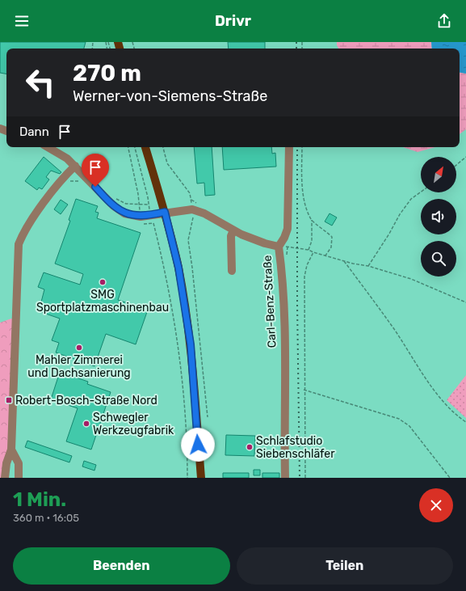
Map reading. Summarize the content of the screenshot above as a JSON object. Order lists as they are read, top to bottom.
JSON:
{
  "streets": {
    "street": ["Carl-Benz-Straße"]
  },
  "places": {
    "other": [
      "SMG Sportplatzmaschinenbau",
      "Mahler Zimmerei und Dachsanierung",
      "Schwegler Werkzeugfabrik",
      "Schlafstudio Siebenschläfer"
    ],
    "transit": ["Robert-Bosch-Straße Nord"]
  },
  "north": "top right",
  "page": {
    "header": "Drivr",
    "turn": ["270 m", "Werner-von-Siemens-Straße"],
    "then": "Dann",
    "heading": ["1 Min.", "360 m · 16:05"],
    "buttons": ["Beenden", "Teilen"]
  }
}
